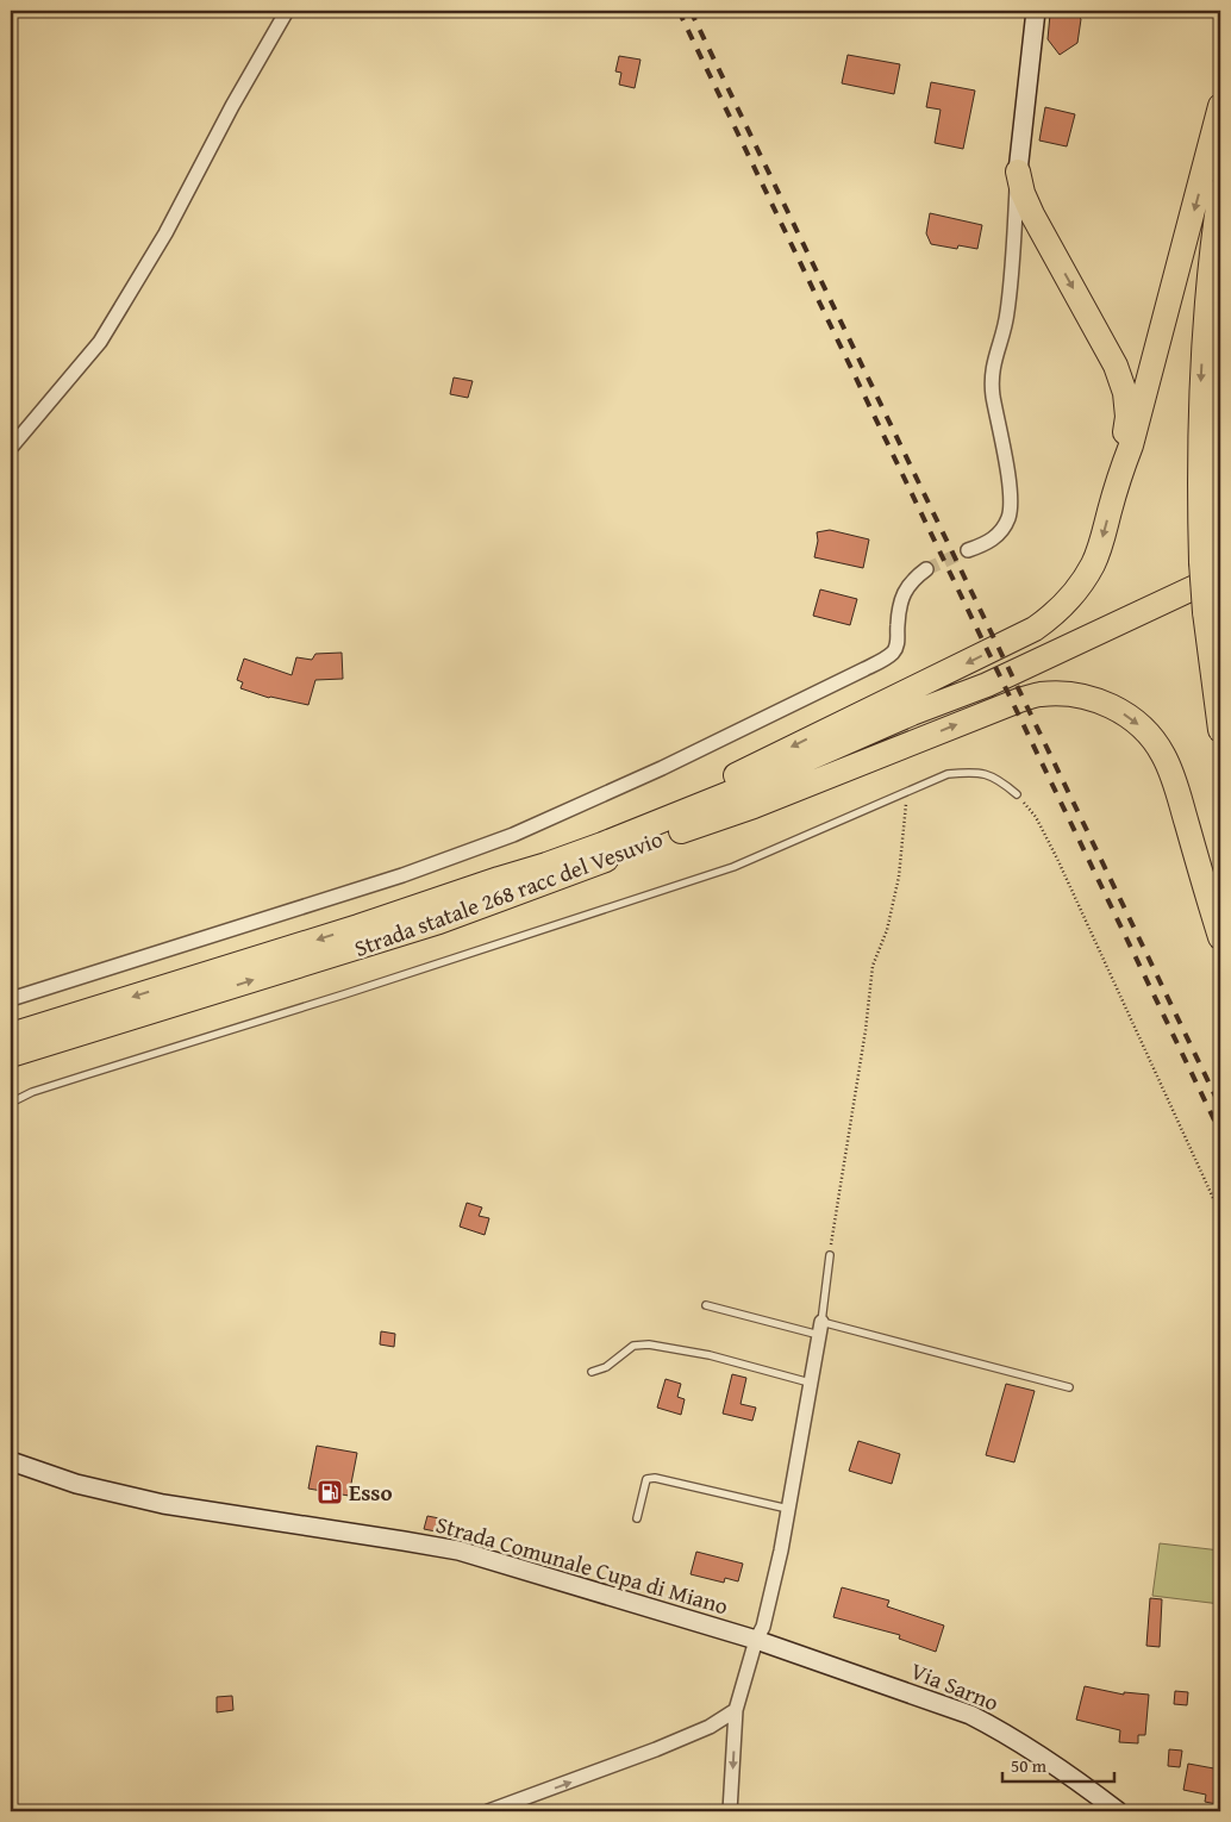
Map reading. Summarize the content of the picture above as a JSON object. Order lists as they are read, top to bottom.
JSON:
{
  "streets": {
    "highway": ["Strada statale 268 racc del Vesuvio"],
    "street": ["Strada Comunale Cupa di Miano", "Via Sarno"]
  },
  "crossings": [
    ["Strada Comunale Cupa di Miano", "Via Sarno"]
  ],
  "places": {
    "fuel station": ["Esso"]
  },
  "scale_bar": "50 m"
}
